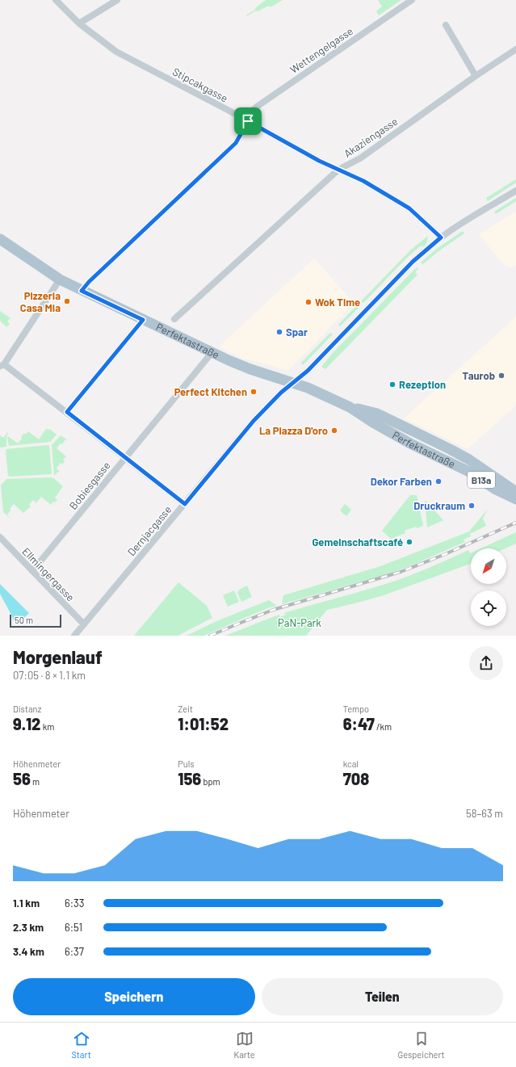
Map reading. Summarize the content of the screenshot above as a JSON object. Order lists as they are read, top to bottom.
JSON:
{
  "streets": {
    "main road": ["Perfektastraße", "B13a"],
    "street": [
      "Wettengelgasse",
      "Stipcakgasse",
      "Akaziengasse",
      "Bobiesgasse",
      "Dernjacgasse",
      "Ellmingergasse"
    ]
  },
  "crossings": [
    ["Wettengelgasse", "Stipcakgasse"],
    ["Wettengelgasse", "Perfektastraße"],
    ["Stipcakgasse", "Akaziengasse"],
    ["Stipcakgasse", "Dernjacgasse"],
    ["Perfektastraße", "Bobiesgasse"],
    ["Perfektastraße", "Dernjacgasse"],
    ["Bobiesgasse", "Ellmingergasse"],
    ["Dernjacgasse", "Ellmingergasse"]
  ],
  "parks": ["PaN-Park"],
  "places": [
    "Pizzeria Casa Mia",
    "Wok Time",
    "Spar",
    "Taurob",
    "Rezeption",
    "Perfect Kitchen",
    "La Piazza D'oro",
    "Dekor Farben",
    "Druckraum",
    "Gemeinschaftscafé"
  ],
  "scale_bar": "50 m",
  "north": "bottom left",
  "page": {
    "scale": "50 m",
    "heading": ["Morgenlauf", "07:05 · 8 × 1.1 km"],
    "stats": [
      ["Distanz", "9.12 km"],
      ["Zeit", "1:01:52"],
      ["Tempo", "6:47 /km"],
      ["Höhenmeter", "56 m"],
      ["Puls", "156 bpm"],
      ["kcal", "708"]
    ],
    "chart": ["Höhenmeter", "58–63 m"],
    "list": [
      {
        "name": "1.1 km",
        "note": "6:33"
      },
      {
        "name": "2.3 km",
        "note": "6:51"
      },
      {
        "name": "3.4 km",
        "note": "6:37"
      }
    ],
    "buttons": ["Speichern", "Teilen"],
    "tabs": ["Start", "Karte", "Gespeichert"]
  }
}
